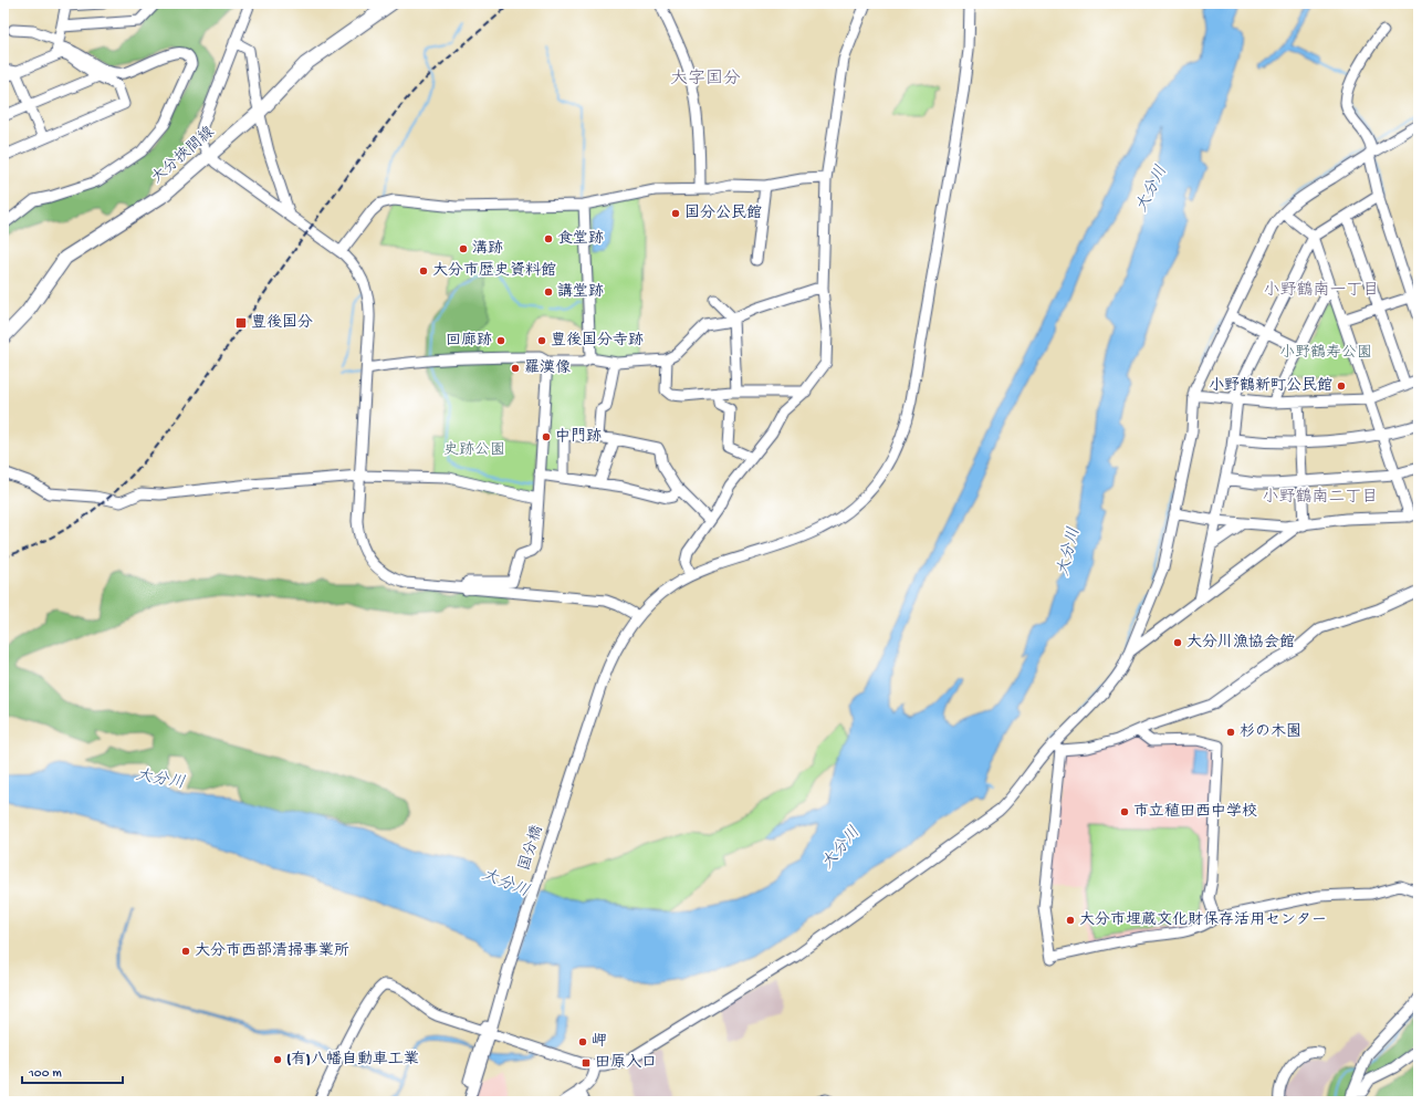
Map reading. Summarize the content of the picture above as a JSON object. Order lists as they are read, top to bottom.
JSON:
{
  "streets": {
    "main road": ["大分挾間線"],
    "street": ["国分橋"]
  },
  "districts": ["大字国分", "小野鶴南一丁目", "小野鶴南二丁目"],
  "water": ["大分川"],
  "parks": ["小野鶴寿公園", "史跡公園"],
  "places": {
    "other": [
      "国分公民館",
      "食堂跡",
      "溝跡",
      "大分市歴史資料館",
      "講堂跡",
      "回廊跡",
      "豊後国分寺跡",
      "羅漢像",
      "小野鶴新町公民館",
      "中門跡",
      "大分川漁協会館",
      "杉の木園",
      "市立稙田西中学校",
      "大分市埋蔵文化財保存活用センター",
      "大分市西部清掃事業所",
      "岬",
      "(有)八幡自動車工業"
    ],
    "transit": ["豊後国分", "田原入口"]
  },
  "scale_bar": "100 m"
}
